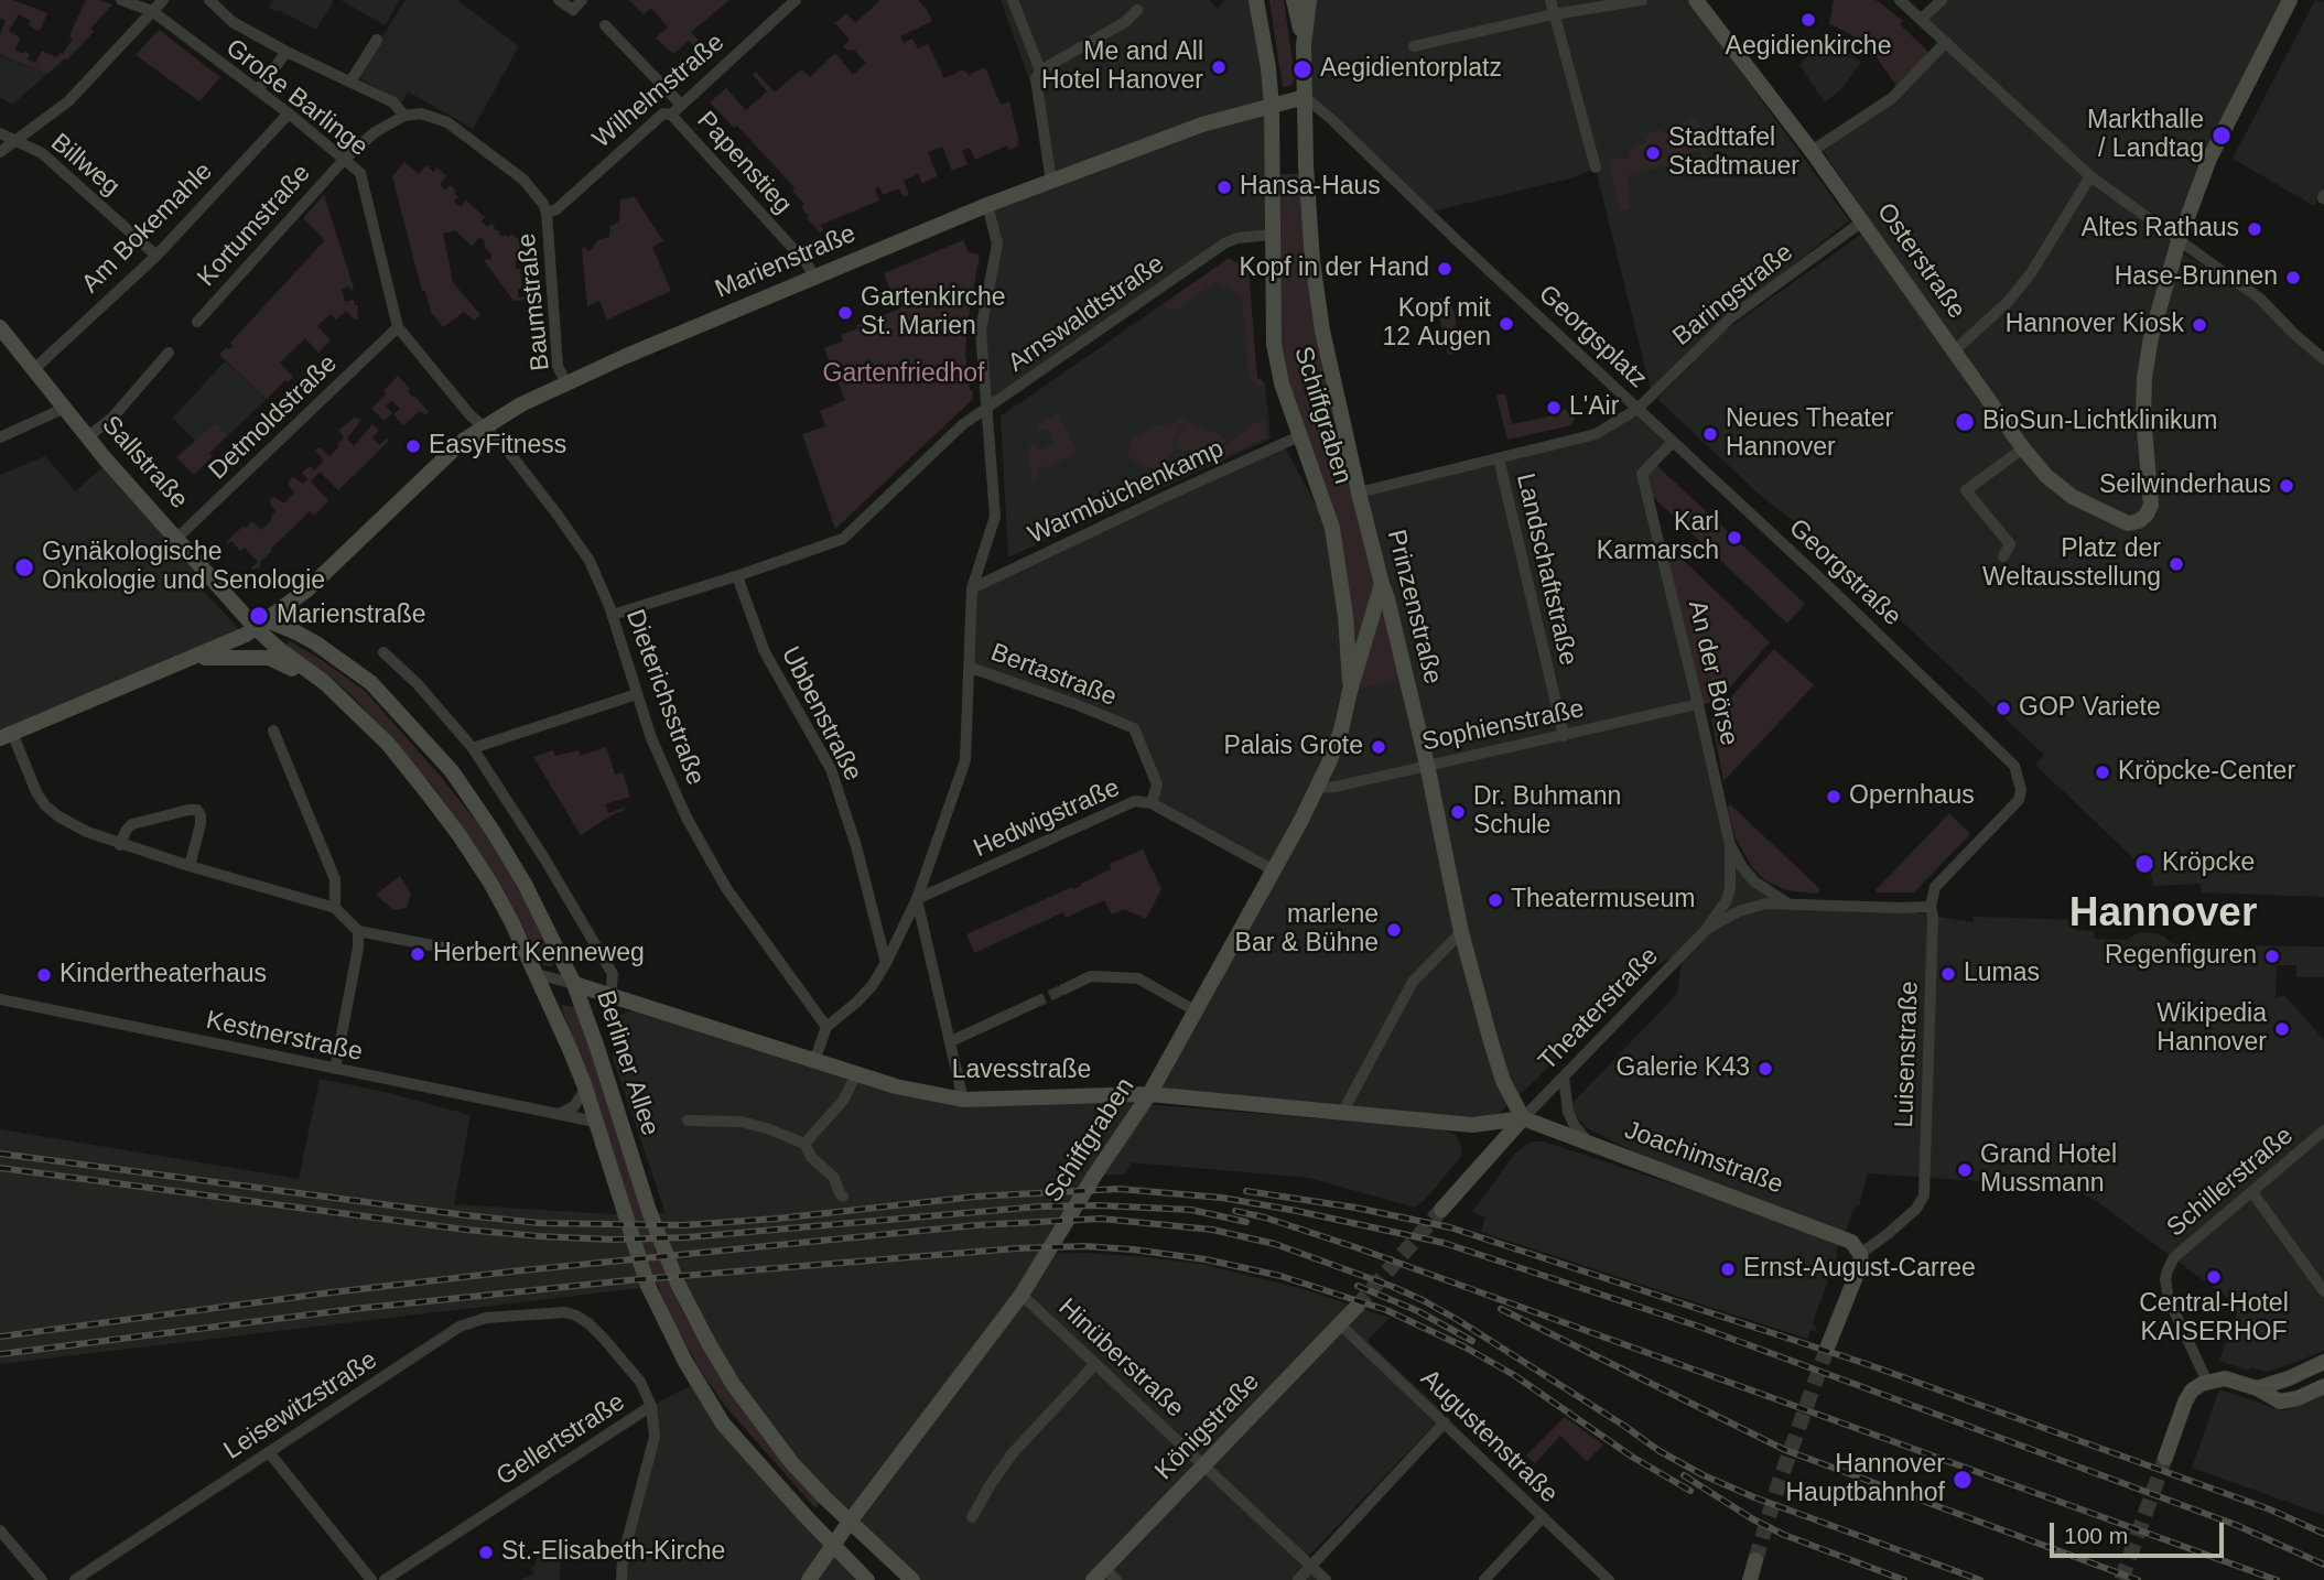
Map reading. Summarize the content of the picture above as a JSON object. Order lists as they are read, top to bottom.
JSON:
{
  "streets": {
    "main road": [
      "Osterstraße",
      "Marienstraße",
      "Schiffgraben",
      "Sallstraße",
      "Prinzenstraße",
      "Berliner Allee",
      "Lavesstraße",
      "Joachimstraße",
      "Königstraße"
    ],
    "street": [
      "Wilhelmstraße",
      "Große Barlinge",
      "Papenstieg",
      "Billweg",
      "Kortumstraße",
      "Am Bokemahle",
      "Baringstraße",
      "Baumstraße",
      "Arnswaldtstraße",
      "Georgsplatz",
      "Detmoldstraße",
      "Warmbüchenkamp",
      "Landschaftstraße",
      "Georgstraße",
      "An der Börse",
      "Bertastraße",
      "Dieterichsstraße",
      "Ubbenstraße",
      "Sophienstraße",
      "Hedwigstraße",
      "Theaterstraße",
      "Kestnerstraße",
      "Luisenstraße",
      "Schillerstraße",
      "Hinüberstraße",
      "Leisewitzstraße",
      "Augustenstraße",
      "Gellertstraße"
    ]
  },
  "crossings": [
    ["Wilhelmstraße", "Papenstieg"],
    ["Wilhelmstraße", "Baumstraße"],
    ["Große Barlinge", "Kortumstraße"],
    ["Große Barlinge", "Am Bokemahle"],
    ["Große Barlinge", "Marienstraße"],
    ["Große Barlinge", "Detmoldstraße"],
    ["Große Barlinge", "Dieterichsstraße"],
    ["Papenstieg", "Marienstraße"],
    ["Billweg", "Am Bokemahle"],
    ["Am Bokemahle", "Sallstraße"],
    ["Osterstraße", "Baringstraße"],
    ["Marienstraße", "Baumstraße"],
    ["Marienstraße", "Schiffgraben"],
    ["Marienstraße", "Sallstraße"],
    ["Marienstraße", "Dieterichsstraße"],
    ["Marienstraße", "Berliner Allee"],
    ["Baringstraße", "Georgsplatz"],
    ["Baringstraße", "Georgstraße"],
    ["Arnswaldtstraße", "Schiffgraben"],
    ["Arnswaldtstraße", "Dieterichsstraße"],
    ["Arnswaldtstraße", "Ubbenstraße"],
    ["Georgsplatz", "Landschaftstraße"],
    ["Georgsplatz", "Georgstraße"],
    ["Georgsplatz", "Prinzenstraße"],
    ["Schiffgraben", "Warmbüchenkamp"],
    ["Schiffgraben", "Prinzenstraße"],
    ["Schiffgraben", "Sophienstraße"],
    ["Schiffgraben", "Hedwigstraße"],
    ["Schiffgraben", "Berliner Allee"],
    ["Schiffgraben", "Lavesstraße"],
    ["Schiffgraben", "Hinüberstraße"],
    ["Detmoldstraße", "Sallstraße"],
    ["Sallstraße", "Berliner Allee"],
    ["Landschaftstraße", "Sophienstraße"],
    ["Georgstraße", "An der Börse"],
    ["Georgstraße", "Theaterstraße"],
    ["Georgstraße", "Luisenstraße"],
    ["Prinzenstraße", "Sophienstraße"],
    ["Prinzenstraße", "Theaterstraße"],
    ["Prinzenstraße", "Lavesstraße"],
    ["Prinzenstraße", "Joachimstraße"],
    ["An der Börse", "Sophienstraße"],
    ["An der Börse", "Theaterstraße"],
    ["Bertastraße", "Hedwigstraße"],
    ["Theaterstraße", "Luisenstraße"],
    ["Theaterstraße", "Lavesstraße"],
    ["Theaterstraße", "Joachimstraße"],
    ["Kestnerstraße", "Berliner Allee"],
    ["Luisenstraße", "Joachimstraße"],
    ["Berliner Allee", "Lavesstraße"],
    ["Lavesstraße", "Joachimstraße"],
    ["Hinüberstraße", "Königstraße"],
    ["Leisewitzstraße", "Gellertstraße"],
    ["Königstraße", "Augustenstraße"]
  ],
  "districts": ["Hannover"],
  "parks": ["Gartenfriedhof"],
  "places": [
    "Aegidienkirche",
    "Me and All Hotel Hanover",
    "Aegidientorplatz",
    "Markthalle / Landtag",
    "Stadttafel Stadtmauer",
    "Hansa-Haus",
    "Altes Rathaus",
    "Kopf in der Hand",
    "Hase-Brunnen",
    "Gartenkirche St. Marien",
    "Kopf mit 12 Augen",
    "Hannover Kiosk",
    "L'Air",
    "BioSun-Lichtklinikum",
    "Neues Theater Hannover",
    "EasyFitness",
    "Seilwinderhaus",
    "Karl Karmarsch",
    "Platz der Weltausstellung",
    "Gynäkologische Onkologie und Senologie",
    "Marienstraße",
    "GOP Variete",
    "Palais Grote",
    "Kröpcke-Center",
    "Opernhaus",
    "Dr. Buhmann Schule",
    "Kröpcke",
    "Theatermuseum",
    "marlene Bar & Bühne",
    "Herbert Kenneweg",
    "Regenfiguren",
    "Lumas",
    "Kindertheaterhaus",
    "Wikipedia Hannover",
    "Galerie K43",
    "Grand Hotel Mussmann",
    "Ernst-August-Carree",
    "Central-Hotel KAISERHOF",
    "Hannover Hauptbahnhof",
    "St.-Elisabeth-Kirche"
  ],
  "scale_bar": "100 m"
}
